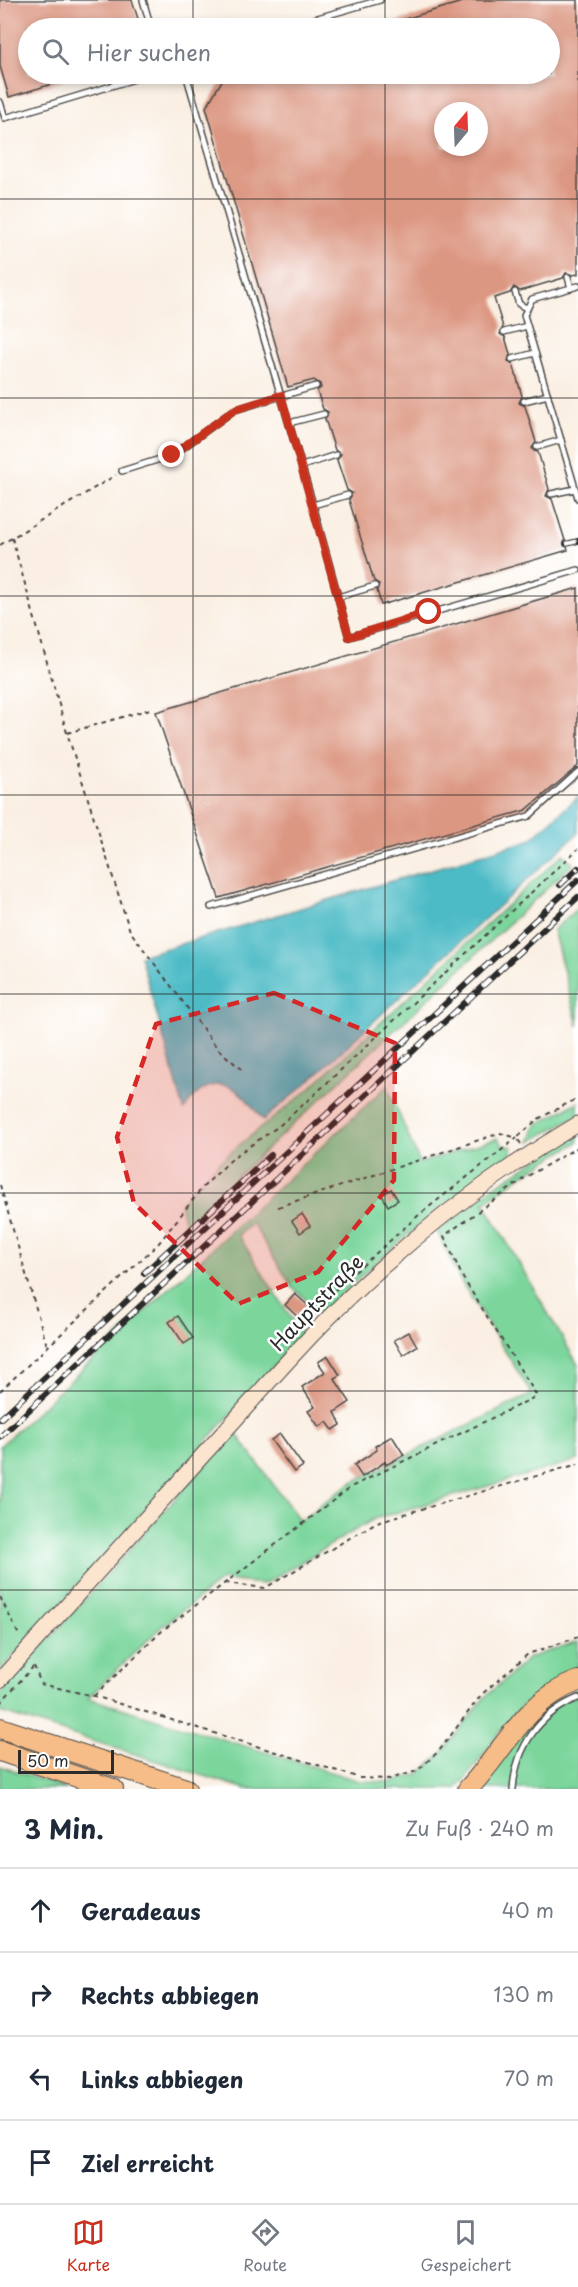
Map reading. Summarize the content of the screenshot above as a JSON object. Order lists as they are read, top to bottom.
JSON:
{
  "streets": {
    "main road": ["Hauptstraße"]
  },
  "scale_bar": "50 m",
  "north": "top",
  "page": {
    "search": "Hier suchen",
    "scale": "50 m",
    "heading": ["3 Min.", "Zu Fuß · 240 m"],
    "list": [
      ["Geradeaus", "40 m"],
      ["Rechts abbiegen", "130 m"],
      ["Links abbiegen", "70 m"],
      "Ziel erreicht"
    ],
    "nav": ["Karte", "Route", "Gespeichert"]
  }
}
